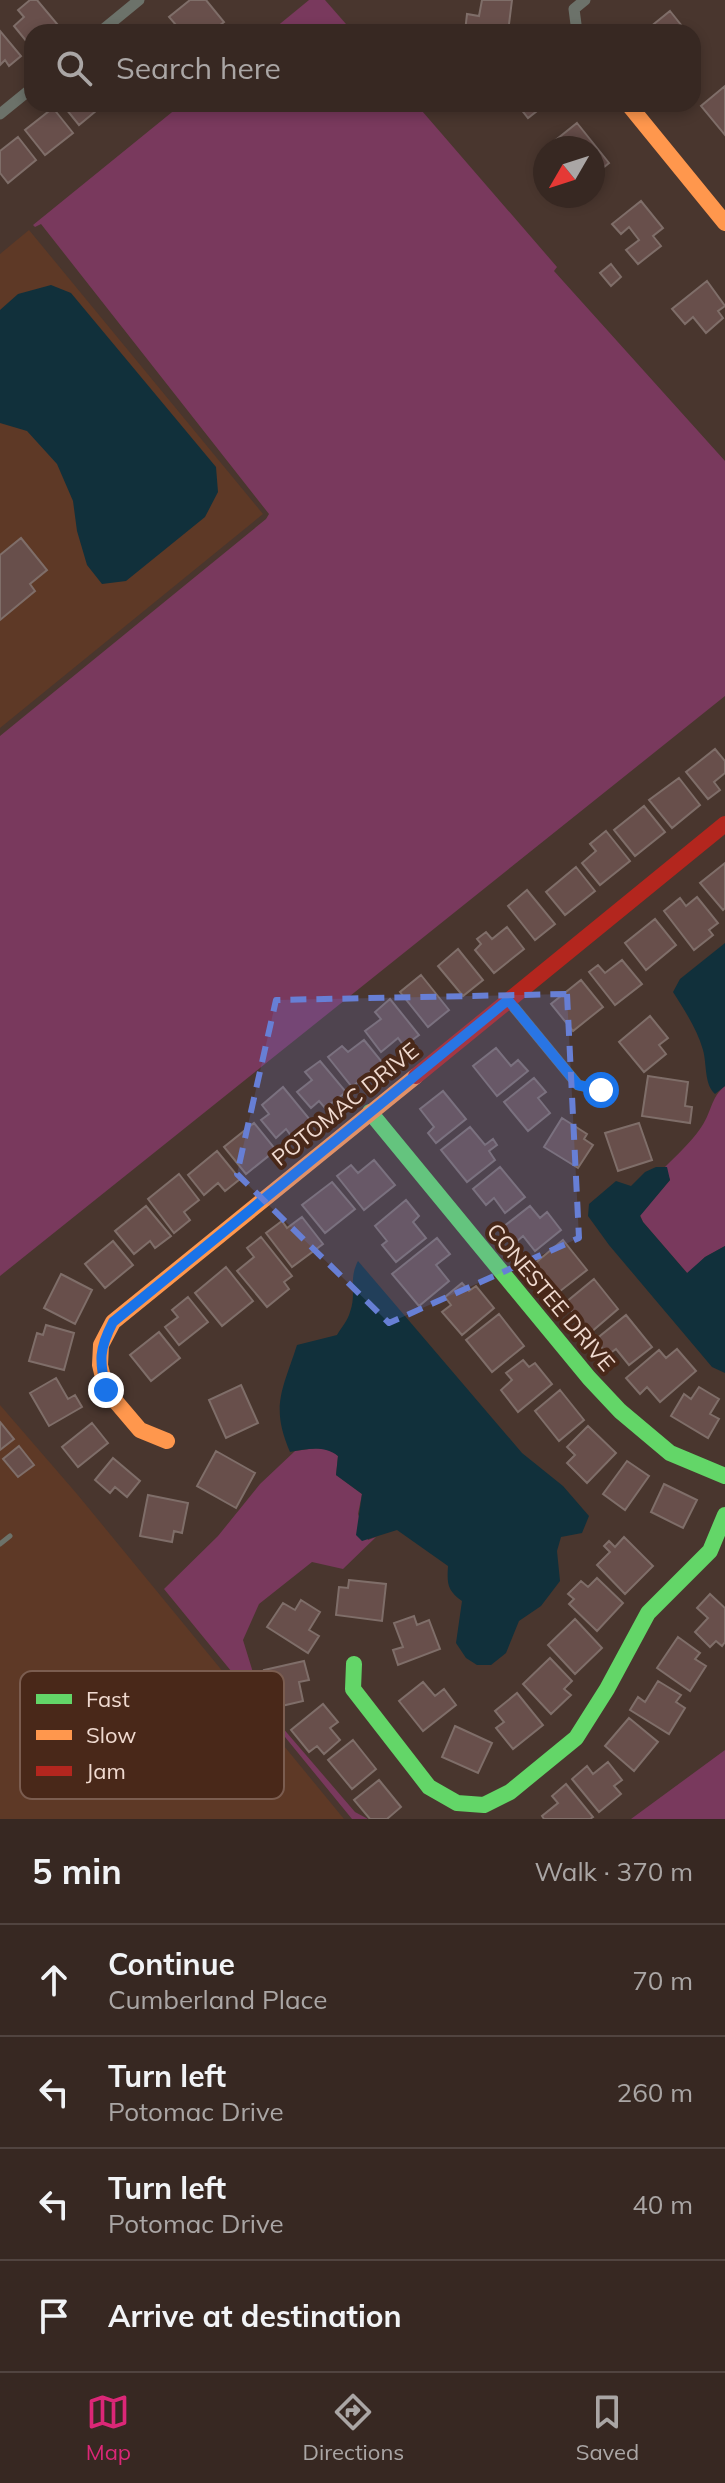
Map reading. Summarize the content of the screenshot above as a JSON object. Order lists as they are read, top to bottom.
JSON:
{
  "streets": {
    "street": ["POTOMAC DRIVE", "CONESTEE DRIVE"]
  },
  "crossings": [
    ["POTOMAC DRIVE", "CONESTEE DRIVE"]
  ],
  "legend": ["Fast", "Slow", "Jam"],
  "north": "bottom left",
  "page": {
    "search": "Search here",
    "heading": ["5 min", "Walk · 370 m"],
    "list": [
      ["Continue", "Cumberland Place", "70 m"],
      ["Turn left", "Potomac Drive", "260 m"],
      ["Turn left", "Potomac Drive", "40 m"],
      "Arrive at destination"
    ],
    "nav": ["Map", "Directions", "Saved"]
  }
}
